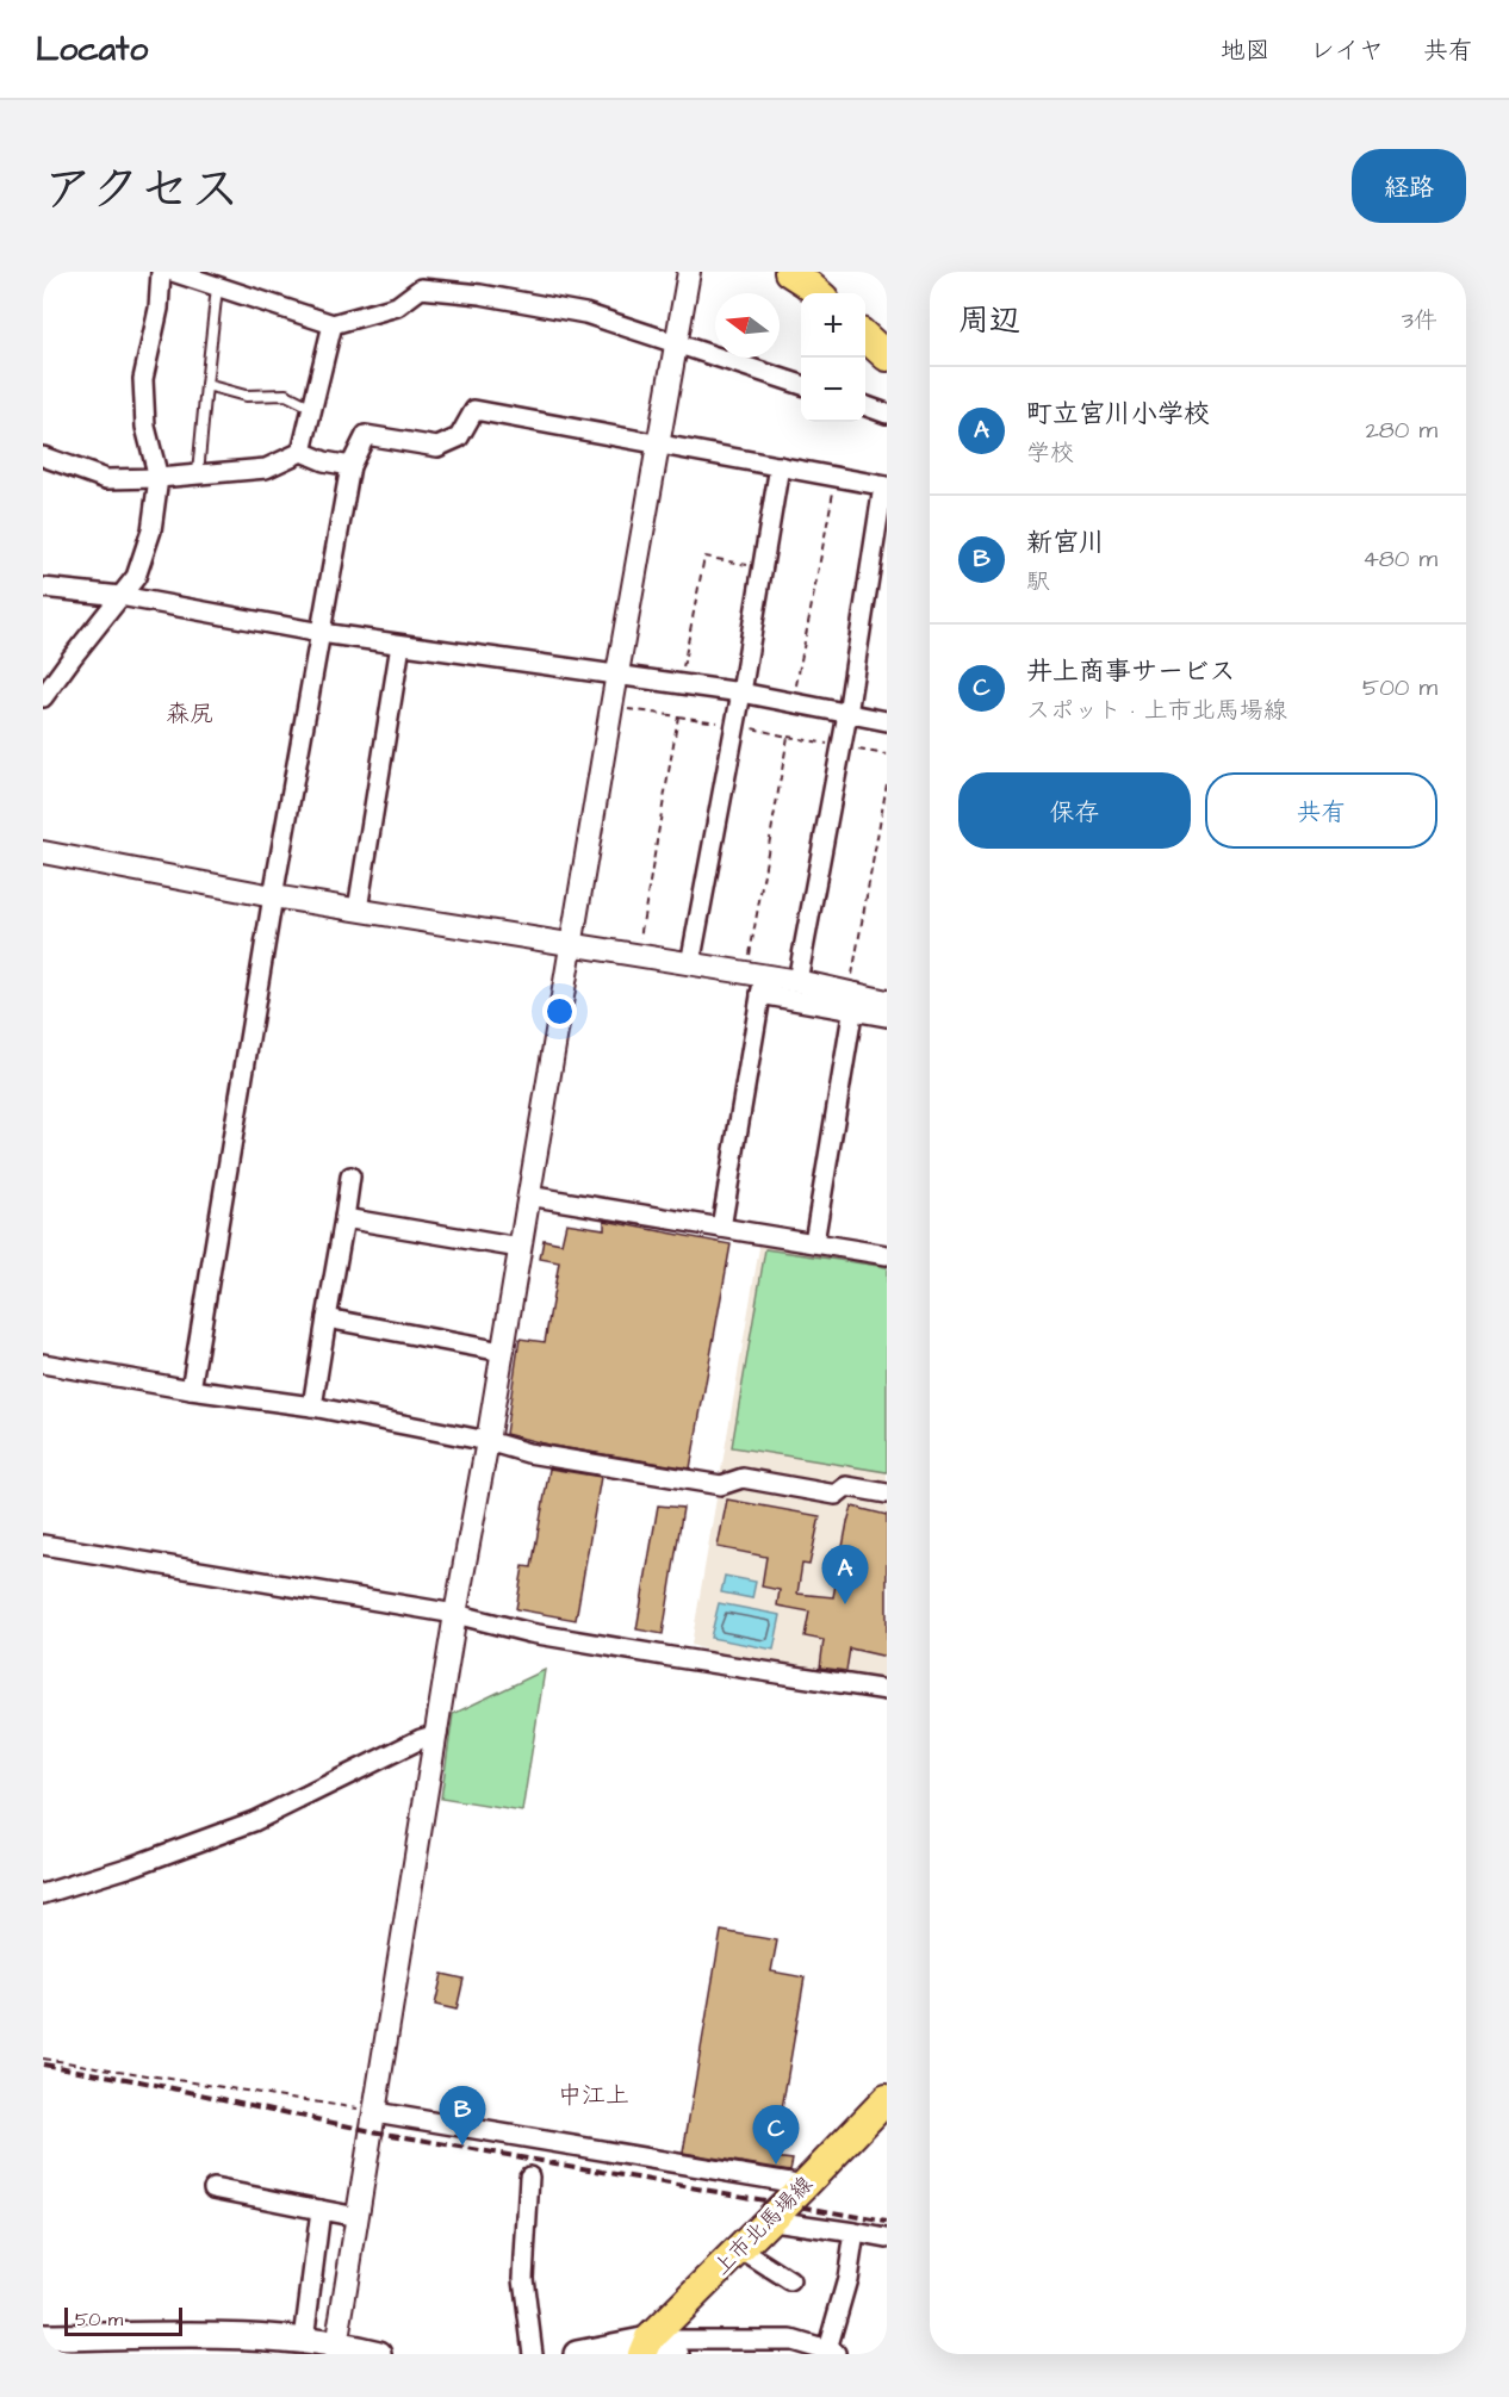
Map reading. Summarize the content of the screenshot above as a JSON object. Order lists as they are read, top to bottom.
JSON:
{
  "streets": {
    "main road": ["上市北馬場線"]
  },
  "districts": ["森尻", "中江上"],
  "scale_bar": "50 m",
  "north": "left",
  "page": {
    "header": "Locato",
    "nav": ["地図", "レイヤ", "共有"],
    "title": "アクセス",
    "buttons": [
      "経路",
      ["保存", "共有"]
    ],
    "heading": ["周辺", "3件"],
    "map_buttons": ["+", "−"],
    "list": [
      {
        "mark": "A",
        "name": "町立宮川小学校",
        "note": "学校",
        "value": "280 m"
      },
      {
        "mark": "B",
        "name": "新宮川",
        "note": "駅",
        "value": "480 m"
      },
      {
        "mark": "C",
        "name": "井上商事サービス",
        "note": "スポット · 上市北馬場線",
        "value": "500 m"
      }
    ],
    "pins": ["A", "B", "C"],
    "scale": "50 m"
  }
}
